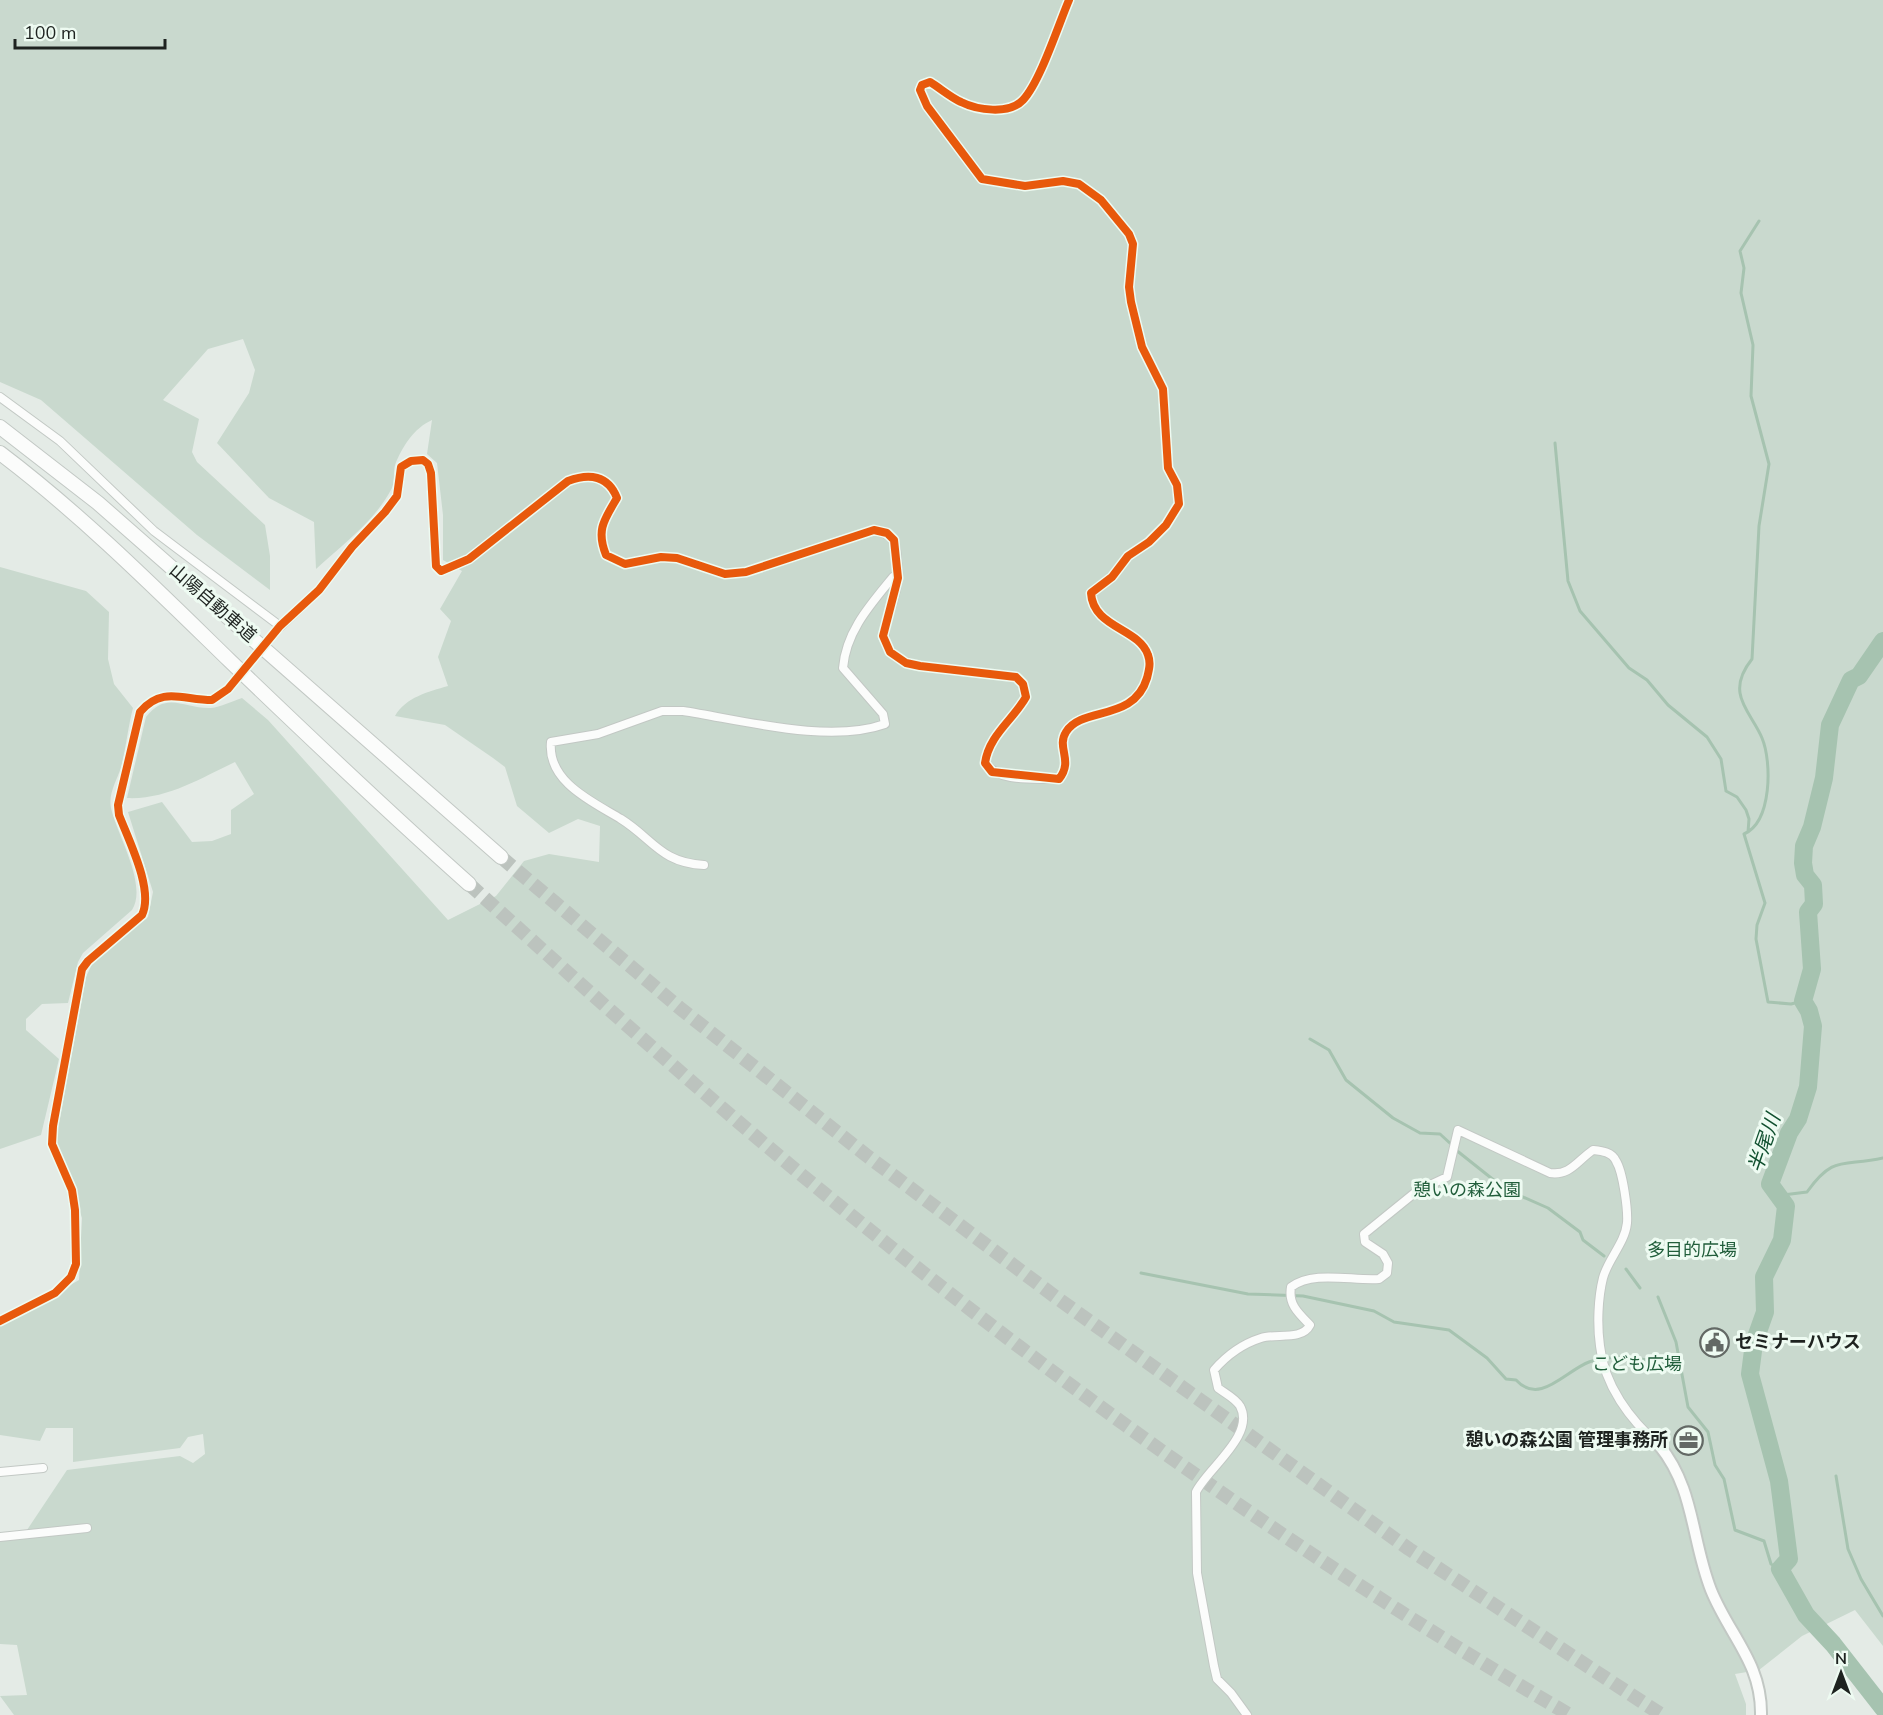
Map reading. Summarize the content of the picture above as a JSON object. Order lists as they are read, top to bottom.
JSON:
{
  "streets": {
    "highway": ["山陽自動車道"]
  },
  "water": ["半尾川"],
  "parks": ["憩いの森公園", "多目的広場", "こども広場"],
  "places": {
    "public building": ["セミナーハウス"],
    "office": ["憩いの森公園 管理事務所"]
  },
  "scale_bar": "100 m",
  "north": "top"
}
